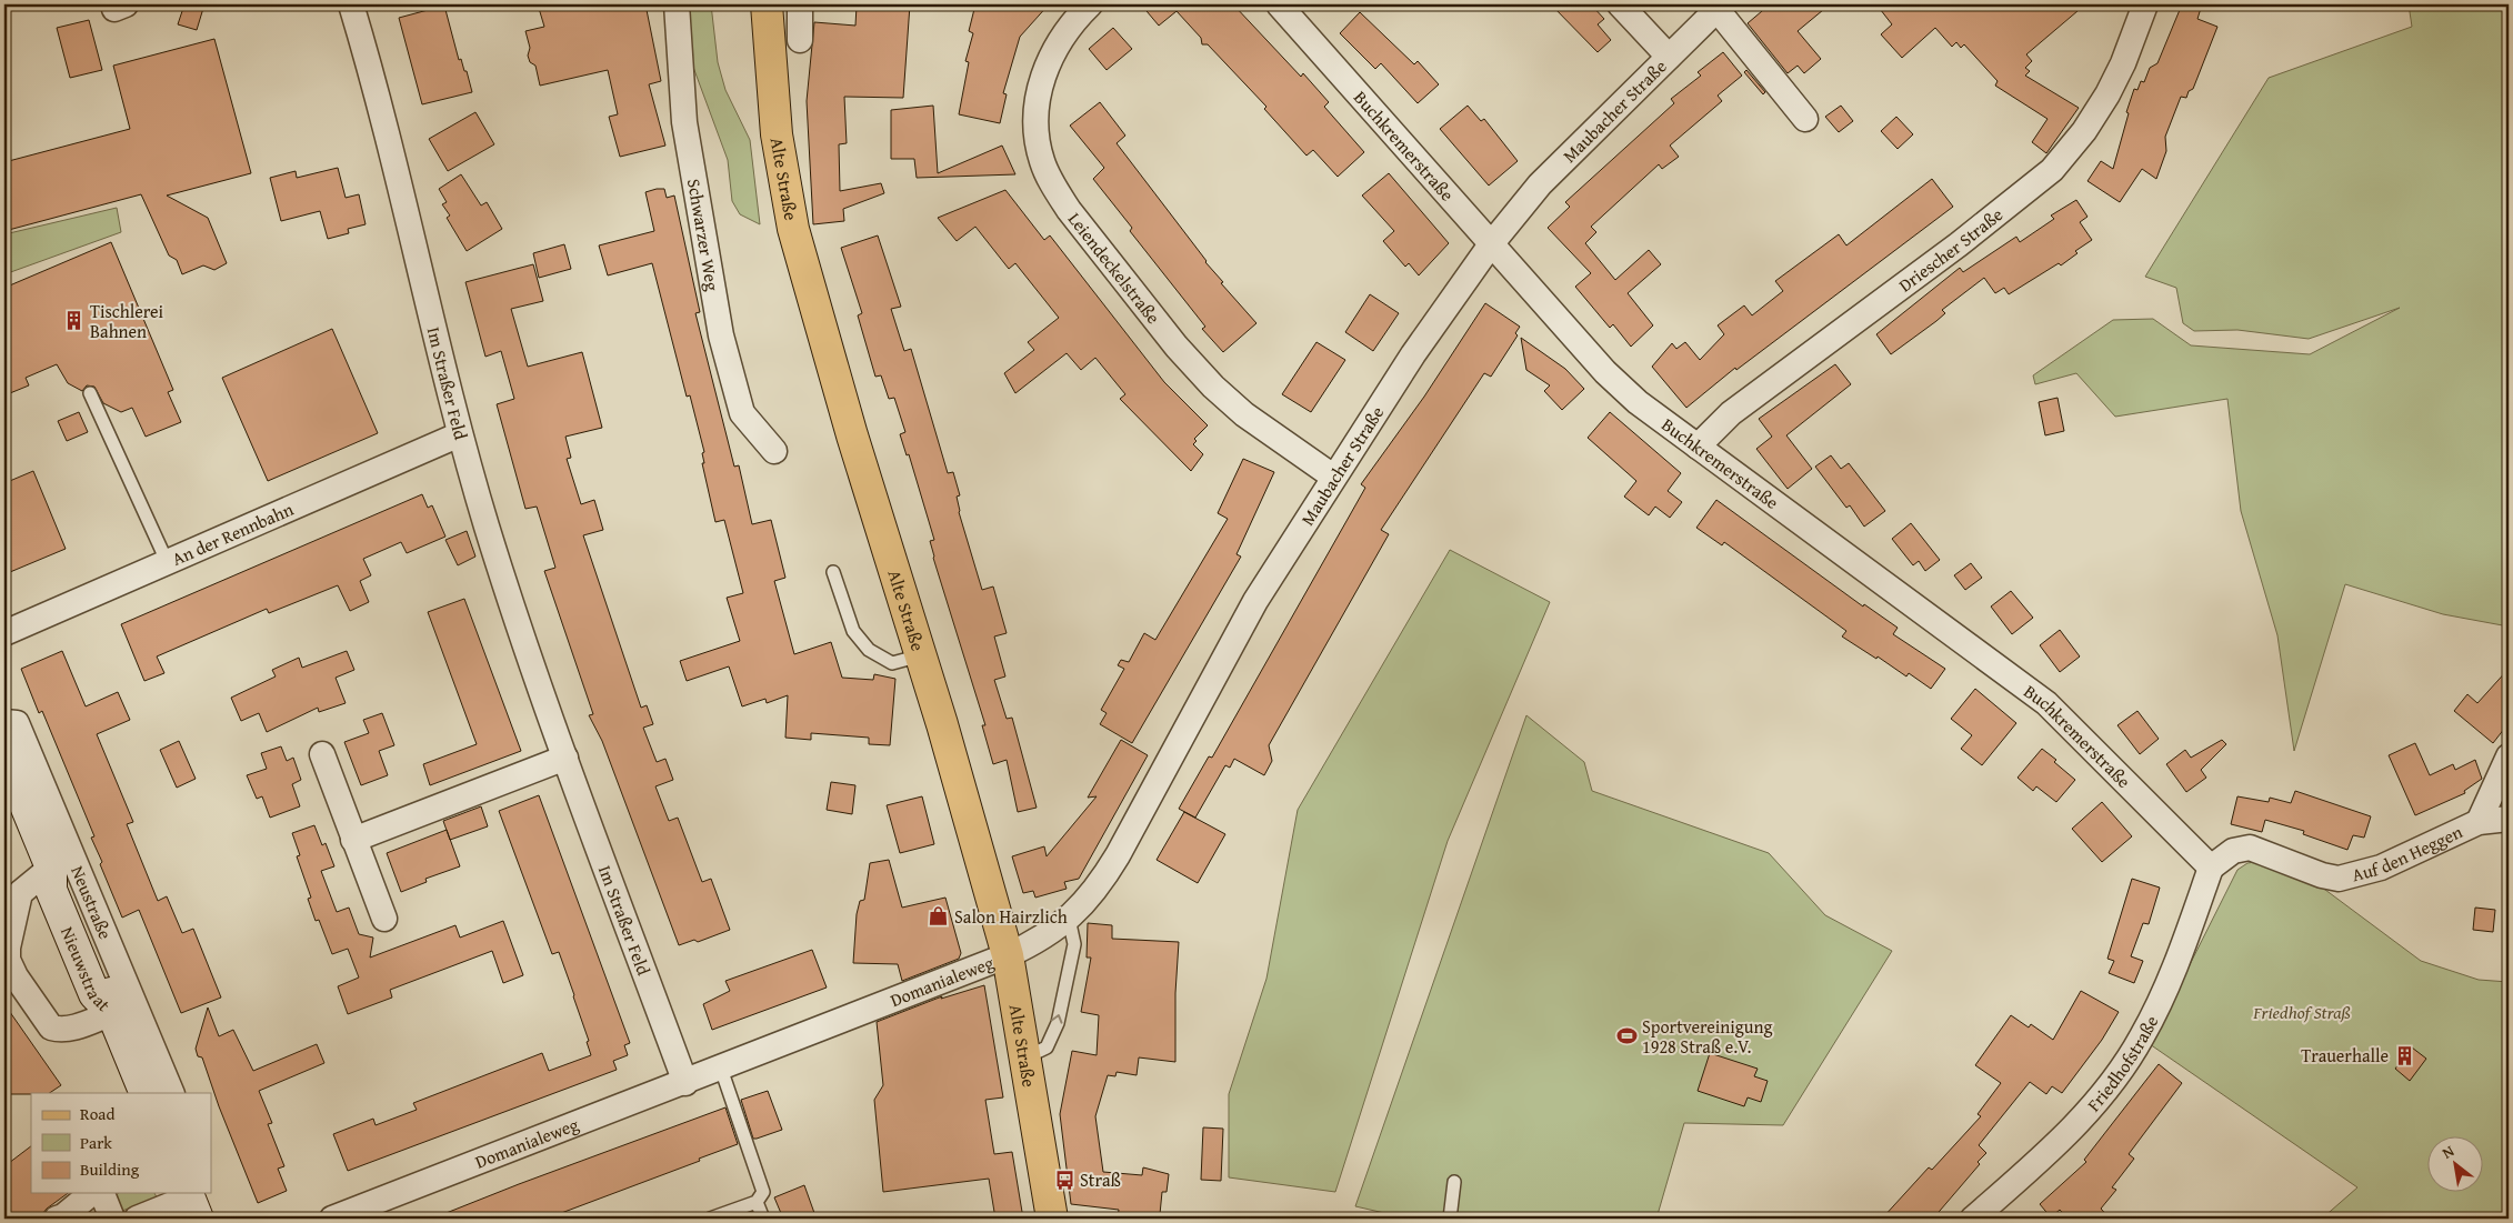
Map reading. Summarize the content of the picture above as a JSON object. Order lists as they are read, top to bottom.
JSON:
{
  "streets": {
    "main road": ["Alte Straße"],
    "street": [
      "Maubacher Straße",
      "Buchkremerstraße",
      "Schwarzer Weg",
      "Driescher Straße",
      "Leiendeckelstraße",
      "Im Straßer Feld",
      "An der Rennbahn",
      "Auf den Heggen",
      "Neustraße",
      "Nieuwstraat",
      "Domanialeweg",
      "Friedhofstraße"
    ]
  },
  "crossings": [
    ["Maubacher Straße", "Buchkremerstraße"],
    ["Maubacher Straße", "Alte Straße"],
    ["Maubacher Straße", "Leiendeckelstraße"],
    ["Maubacher Straße", "Domanialeweg"],
    ["Buchkremerstraße", "Driescher Straße"],
    ["Buchkremerstraße", "Auf den Heggen"],
    ["Buchkremerstraße", "Friedhofstraße"],
    ["Alte Straße", "Domanialeweg"],
    ["Im Straßer Feld", "An der Rennbahn"],
    ["Im Straßer Feld", "Domanialeweg"],
    ["Auf den Heggen", "Friedhofstraße"],
    ["Neustraße", "Nieuwstraat"]
  ],
  "parks": ["Friedhof Straß"],
  "places": {
    "building": ["Tischlerei Bahnen", "Trauerhalle"],
    "shop": ["Salon Hairzlich"],
    "sports": ["Sportvereinigung 1928 Straß e.V."],
    "bus stop": ["Straß"]
  },
  "legend": ["Road", "Park", "Building"],
  "north": "top left"
}
